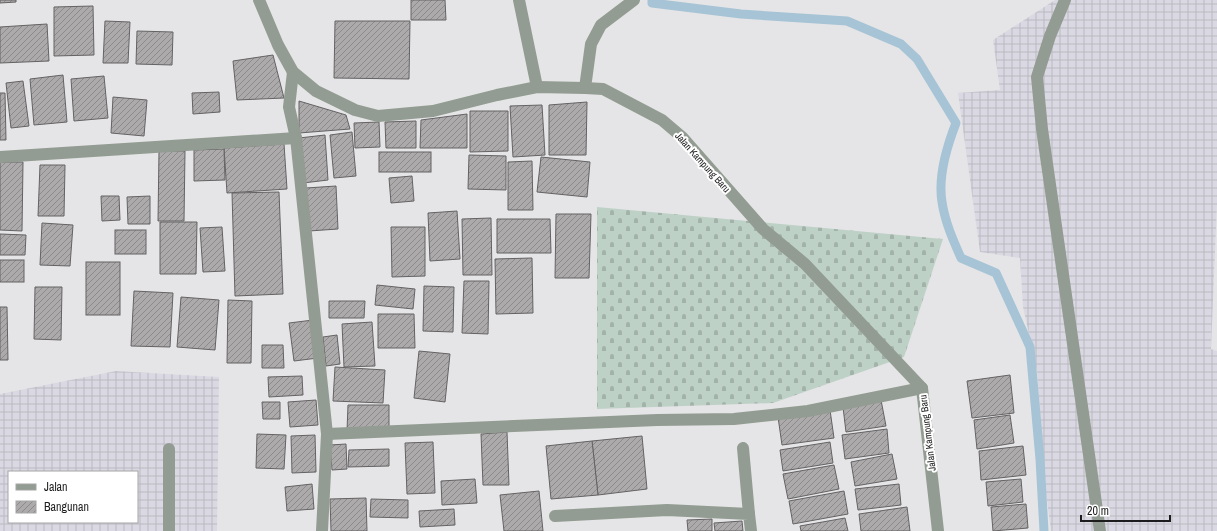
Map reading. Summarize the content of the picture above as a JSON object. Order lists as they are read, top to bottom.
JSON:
{
  "streets": {
    "street": ["Jalan Kampung Baru"]
  },
  "legend": ["Jalan", "Bangunan"],
  "scale_bar": "20 m"
}
